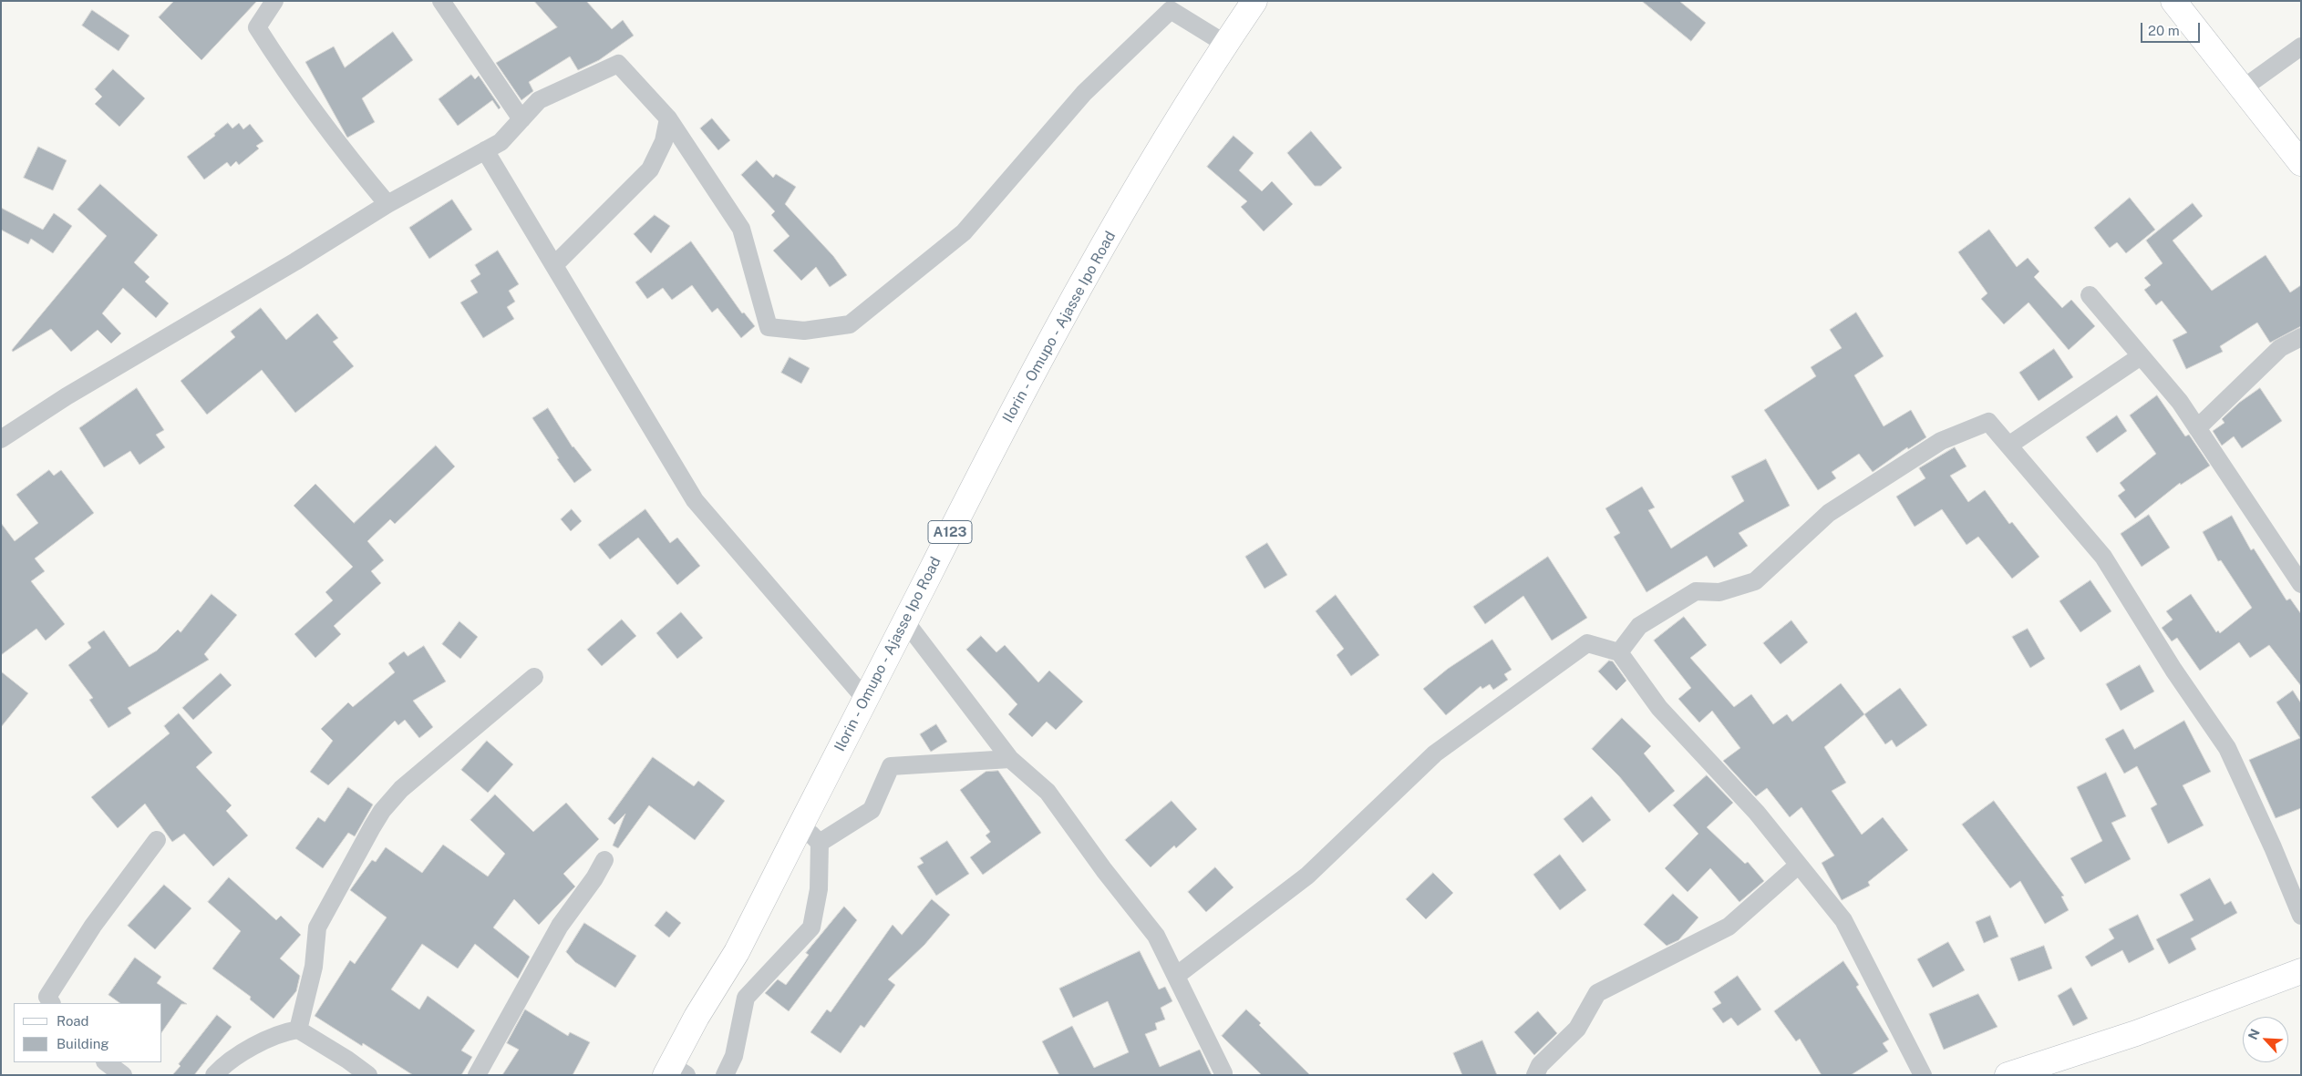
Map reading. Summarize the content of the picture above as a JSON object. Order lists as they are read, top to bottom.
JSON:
{
  "streets": {
    "main road": ["Ilorin - Omupo - Ajasse Ipo Road", "A123"]
  },
  "legend": ["Road", "Building"],
  "scale_bar": "20 m",
  "north": "top left"
}
